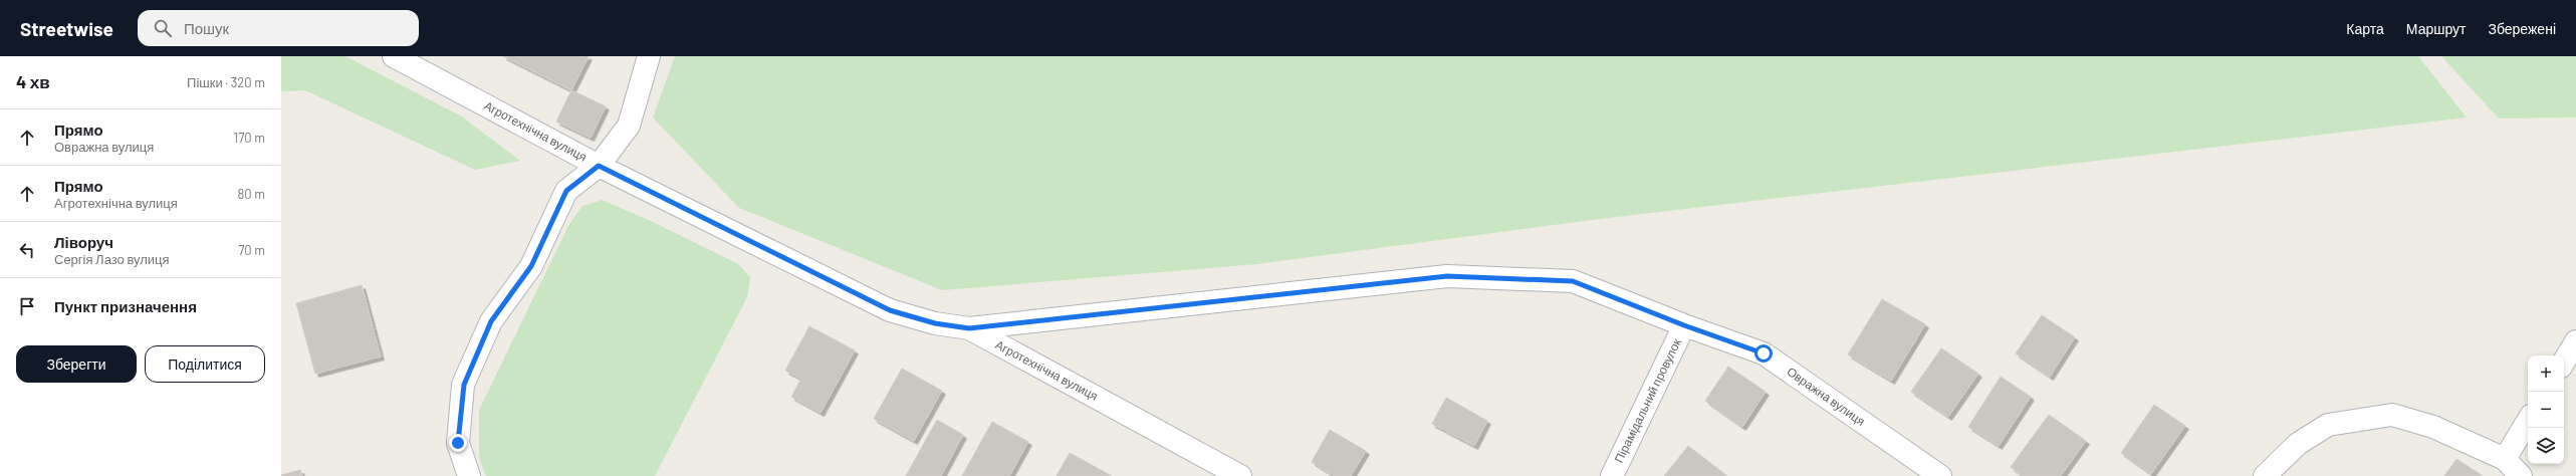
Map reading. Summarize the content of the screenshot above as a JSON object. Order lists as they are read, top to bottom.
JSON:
{
  "streets": {
    "street": ["Агротехнічна вулиця", "Овражна вулиця", "Пірамідальний провулок"]
  },
  "crossings": [
    ["Агротехнічна вулиця", "Овражна вулиця"],
    ["Овражна вулиця", "Пірамідальний провулок"]
  ],
  "page": {
    "header": "Streetwise",
    "search": "Пошук",
    "nav": ["Карта", "Маршрут", "Збережені"],
    "heading": ["4 хв", "Пішки · 320 m"],
    "list": [
      ["Прямо", "Овражна вулиця", "170 m"],
      ["Прямо", "Агротехнічна вулиця", "80 m"],
      ["Ліворуч", "Сергія Лазо вулиця", "70 m"],
      "Пункт призначення"
    ],
    "buttons": ["Зберегти", "Поділитися"],
    "map_buttons": ["+", "−"]
  }
}
